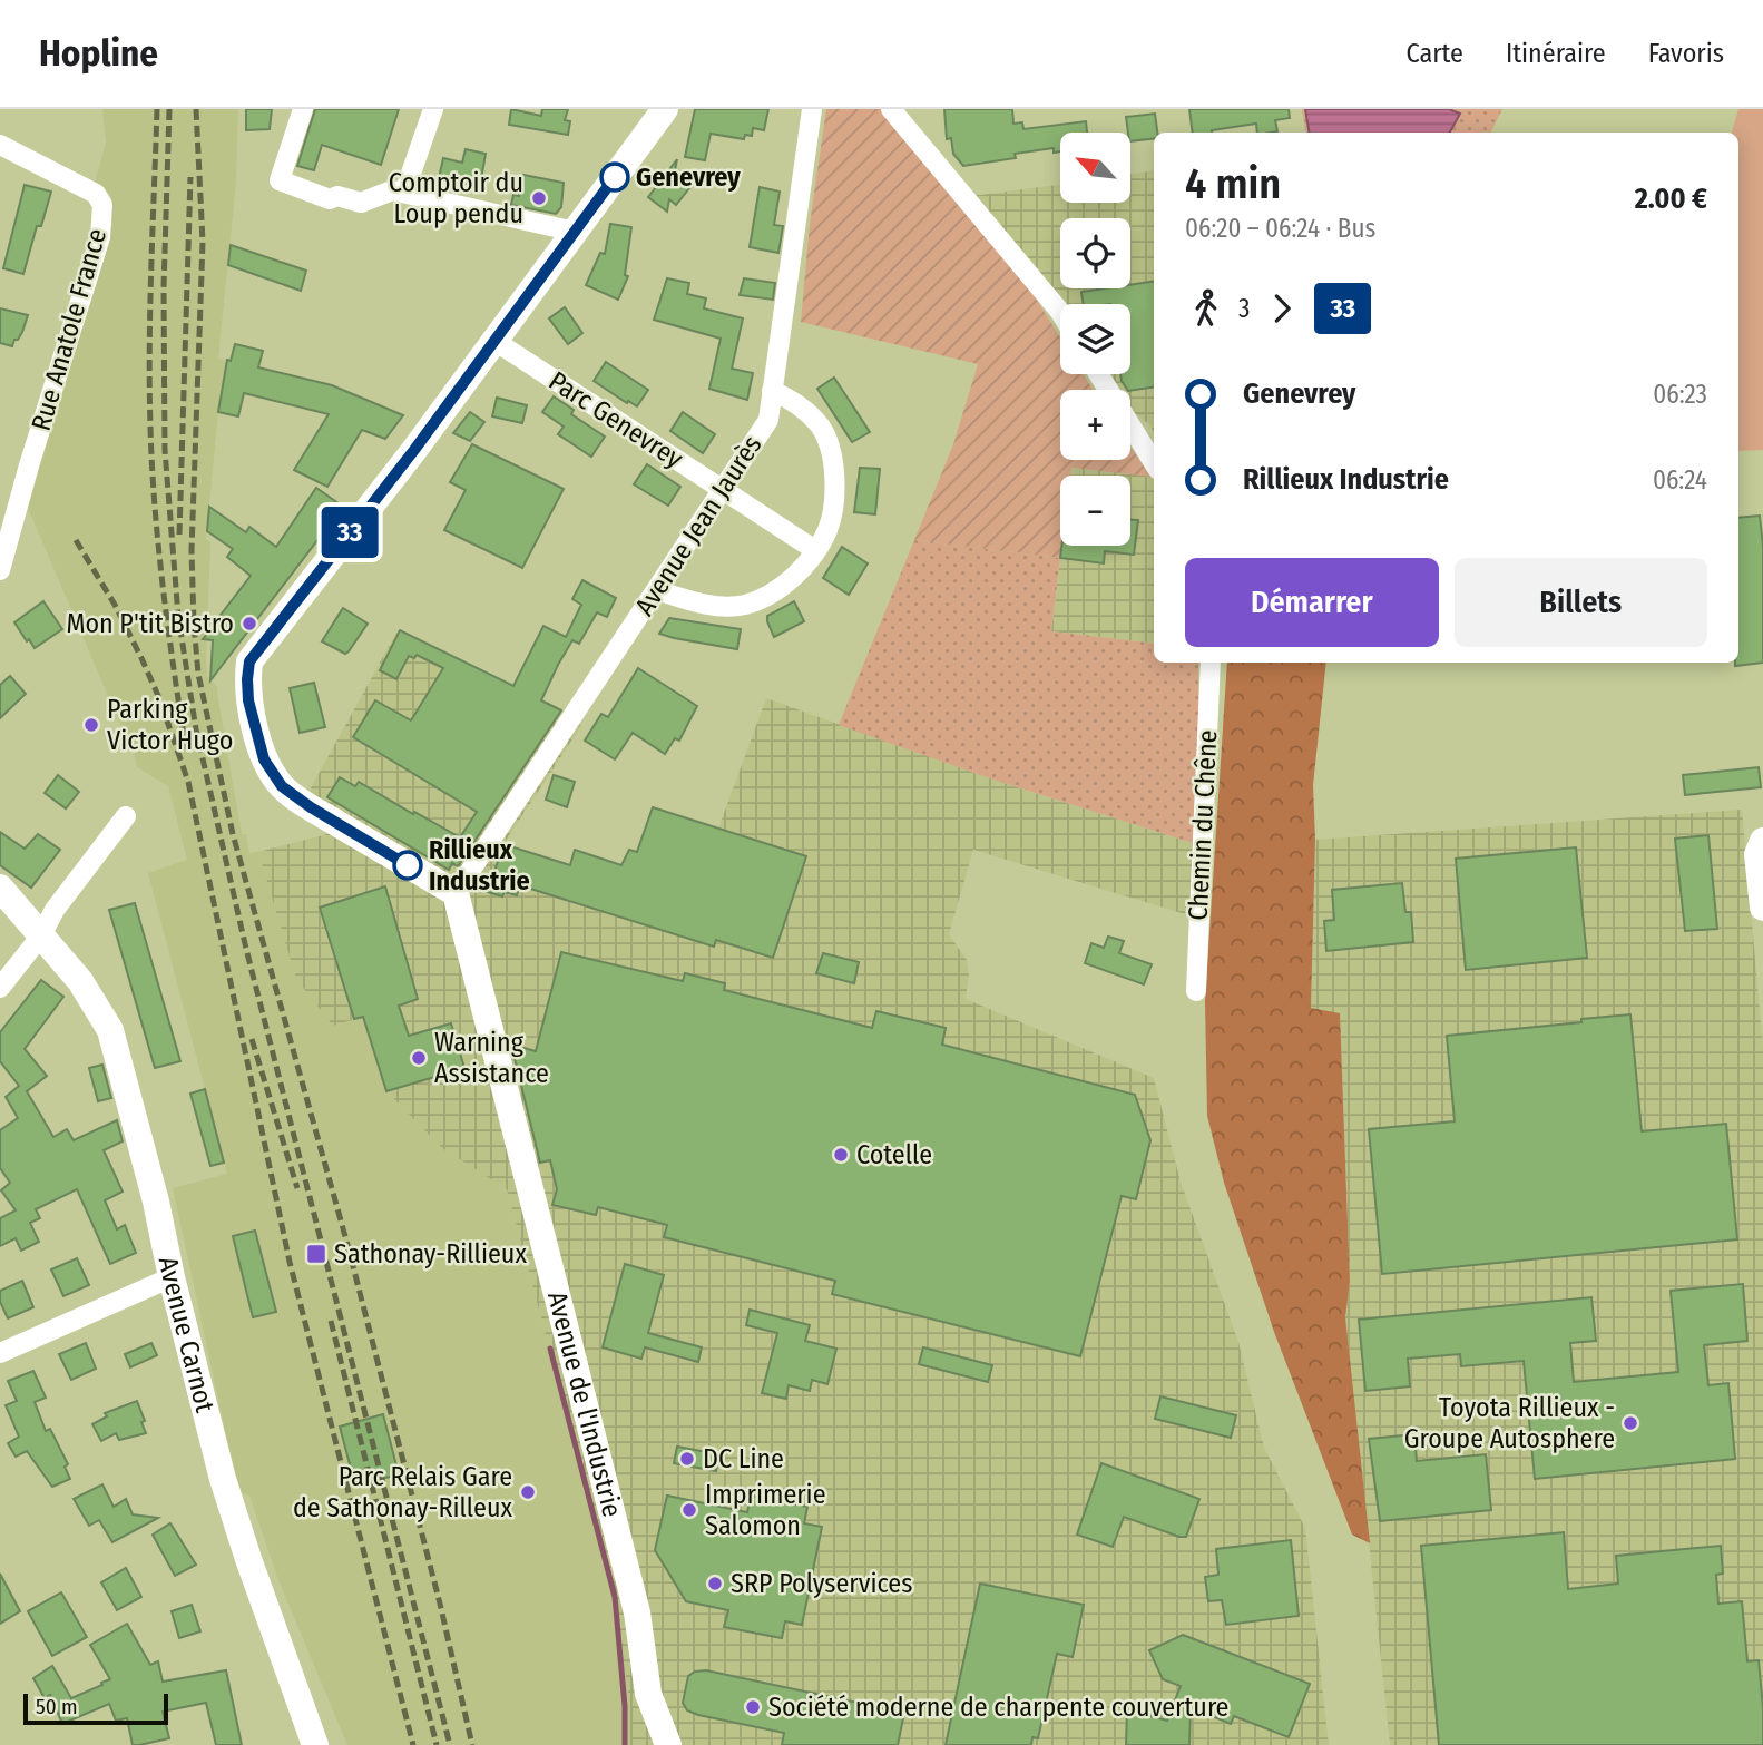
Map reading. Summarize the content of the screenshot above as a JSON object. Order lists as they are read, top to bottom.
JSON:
{
  "streets": {
    "street": [
      "Rue Anatole France",
      "Parc Genevrey",
      "Avenue Jean Jaurès",
      "Chemin du Chêne",
      "Avenue Carnot",
      "Avenue de l'Industrie"
    ]
  },
  "crossings": [
    ["Parc Genevrey", "Avenue Jean Jaurès"],
    ["Avenue Jean Jaurès", "Avenue de l'Industrie"]
  ],
  "places": {
    "other": [
      "Genevrey",
      "Comptoir du Loup pendu",
      "Mon P'tit Bistro",
      "Parking Victor Hugo",
      "Rillieux Industrie",
      "Warning Assistance",
      "Cotelle",
      "Toyota Rillieux - Groupe Autosphere",
      "DC Line",
      "Parc Relais Gare de Sathonay-Rilleux",
      "Imprimerie Salomon",
      "SRP Polyservices",
      "Société moderne de charpente couverture"
    ],
    "transit": ["Sathonay-Rillieux"]
  },
  "lines": ["bus line 33"],
  "scale_bar": "50 m",
  "north": "top left",
  "page": {
    "header": "Hopline",
    "nav": ["Carte", "Itinéraire", "Favoris"],
    "on_map": "33",
    "map_buttons": ["+", "−"],
    "heading": ["4 min", "06:20 – 06:24 · Bus", "2.00 €"],
    "legs": ["3", "33"],
    "list": [
      {
        "name": "Genevrey",
        "value": "06:23"
      },
      {
        "name": "Rillieux Industrie",
        "value": "06:24"
      }
    ],
    "buttons": ["Démarrer", "Billets"],
    "scale": "50 m"
  }
}
